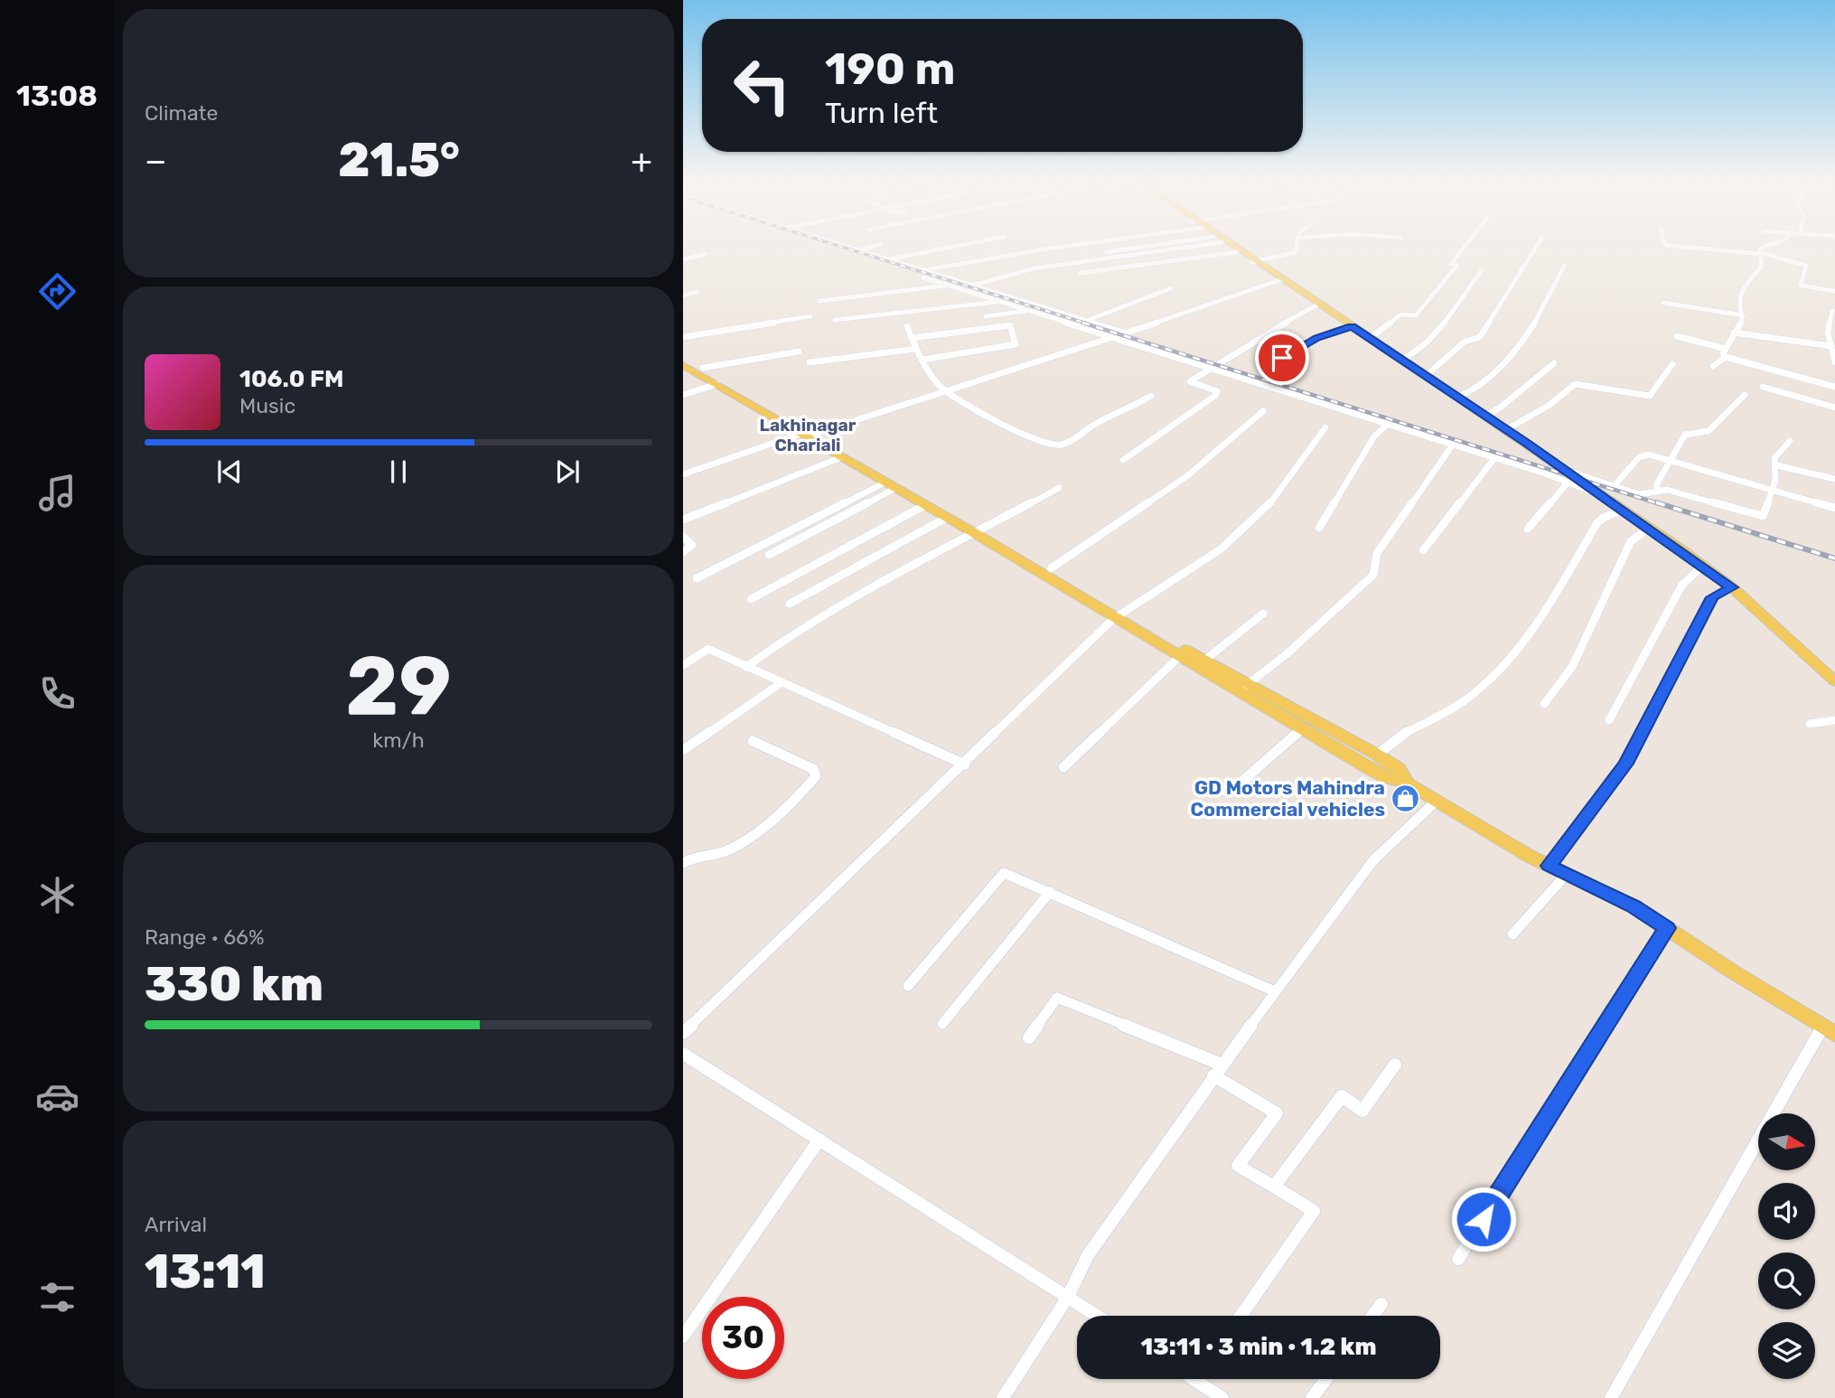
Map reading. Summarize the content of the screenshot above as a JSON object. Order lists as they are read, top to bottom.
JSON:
{
  "districts": ["Lakhinagar Chariali"],
  "places": {
    "shop": ["GD Motors Mahindra Commercial vehicles"]
  },
  "north": "right",
  "page": {
    "tabs": "13:08",
    "tile": [
      "Climate",
      ["29", "km/h"],
      ["Range · 66%", "330 km"],
      ["Arrival", "13:11"]
    ],
    "turn": ["190 m", "Turn left"],
    "heat": ["−", "21.5°", "+"],
    "song": ["106.0 FM", "Music"],
    "limit": "30",
    "trip": "13:11 · 3 min · 1.2 km"
  }
}
